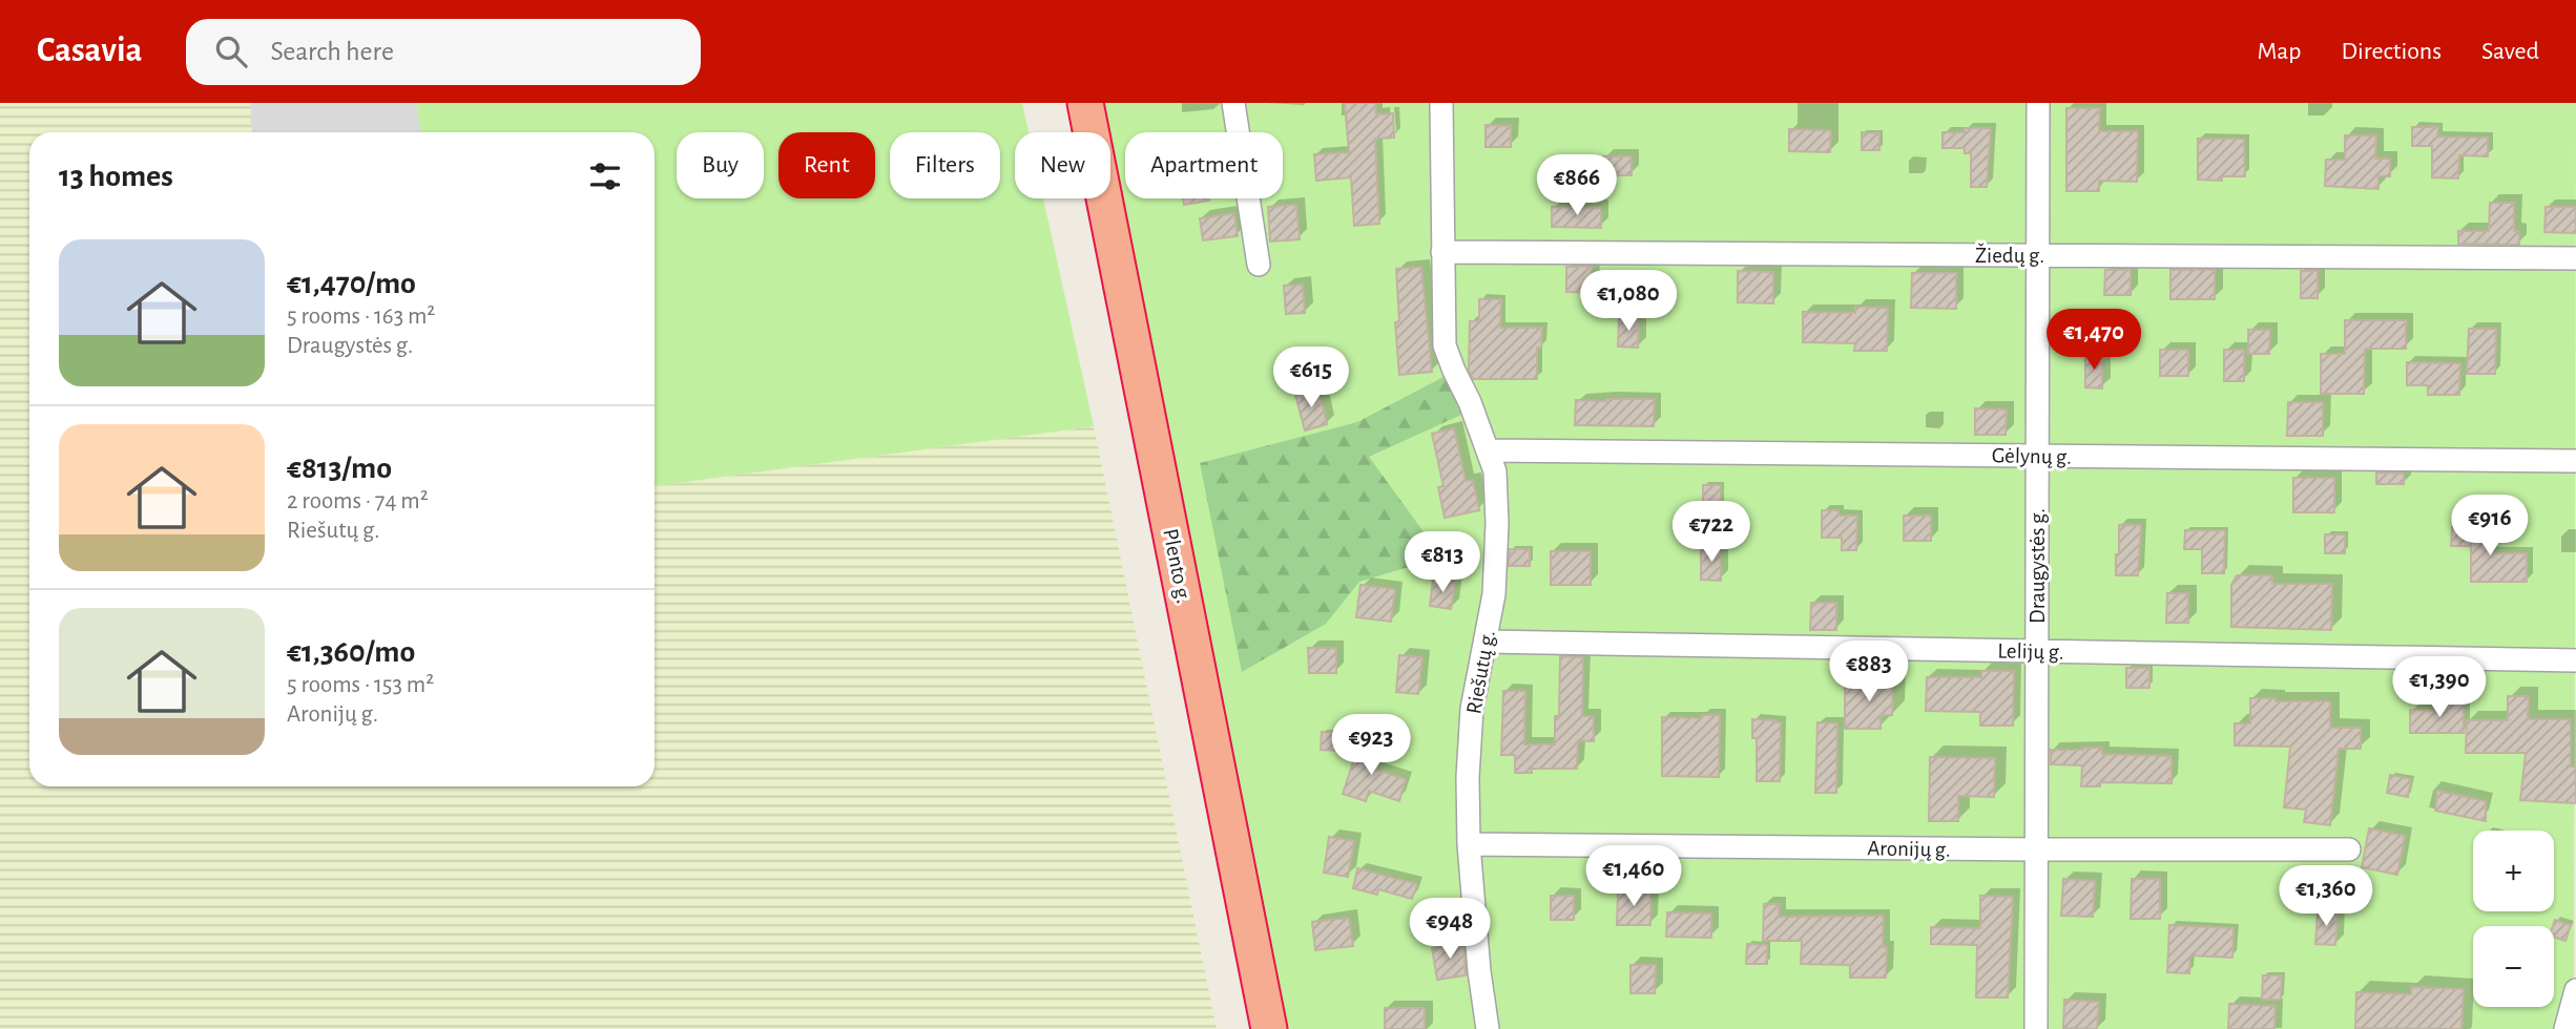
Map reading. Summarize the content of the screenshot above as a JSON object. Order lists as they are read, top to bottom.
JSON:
{
  "streets": {
    "highway": ["Plento g."],
    "street": [
      "Žiedų g.",
      "Gėlynų g.",
      "Draugystės g.",
      "Lelijų g.",
      "Riešutų g.",
      "Aronijų g."
    ]
  },
  "crossings": [
    ["Žiedų g.", "Draugystės g."],
    ["Žiedų g.", "Riešutų g."],
    ["Gėlynų g.", "Draugystės g."],
    ["Gėlynų g.", "Riešutų g."],
    ["Draugystės g.", "Lelijų g."],
    ["Draugystės g.", "Aronijų g."],
    ["Lelijų g.", "Riešutų g."],
    ["Riešutų g.", "Aronijų g."]
  ],
  "page": {
    "header": "Casavia",
    "search": "Search here",
    "nav": ["Map", "Directions", "Saved"],
    "chip": [
      "Buy",
      "Rent",
      "Filters",
      "New",
      "Apartment"
    ],
    "heading": "13 homes",
    "price": [
      "€866",
      "€1,080",
      "€1,470",
      "€615",
      "€916",
      "€722",
      "€813",
      "€883",
      "€1,390",
      "€923",
      "€1,460",
      "€1,360",
      "€948"
    ],
    "list": [
      {
        "name": "€1,470/mo",
        "note": "5 rooms · 163 m² · Draugystės g."
      },
      {
        "name": "€813/mo",
        "note": "2 rooms · 74 m² · Riešutų g."
      },
      {
        "name": "€1,360/mo",
        "note": "5 rooms · 153 m² · Aronijų g."
      }
    ],
    "map_buttons": ["+", "−"]
  }
}
